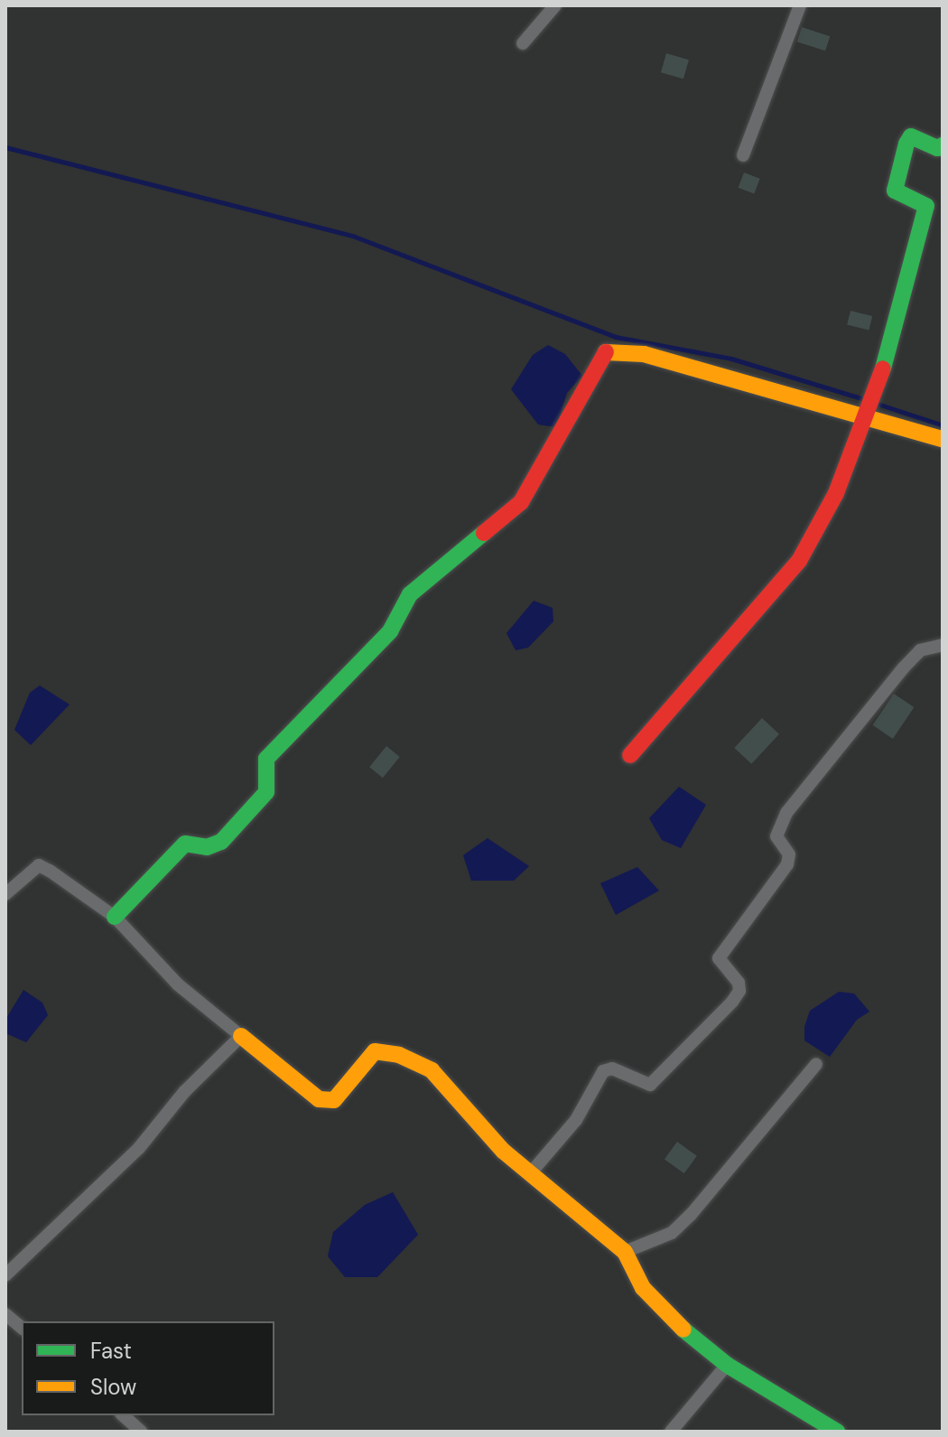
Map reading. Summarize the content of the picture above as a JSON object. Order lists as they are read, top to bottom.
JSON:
{
  "legend": ["Fast", "Slow"]
}
